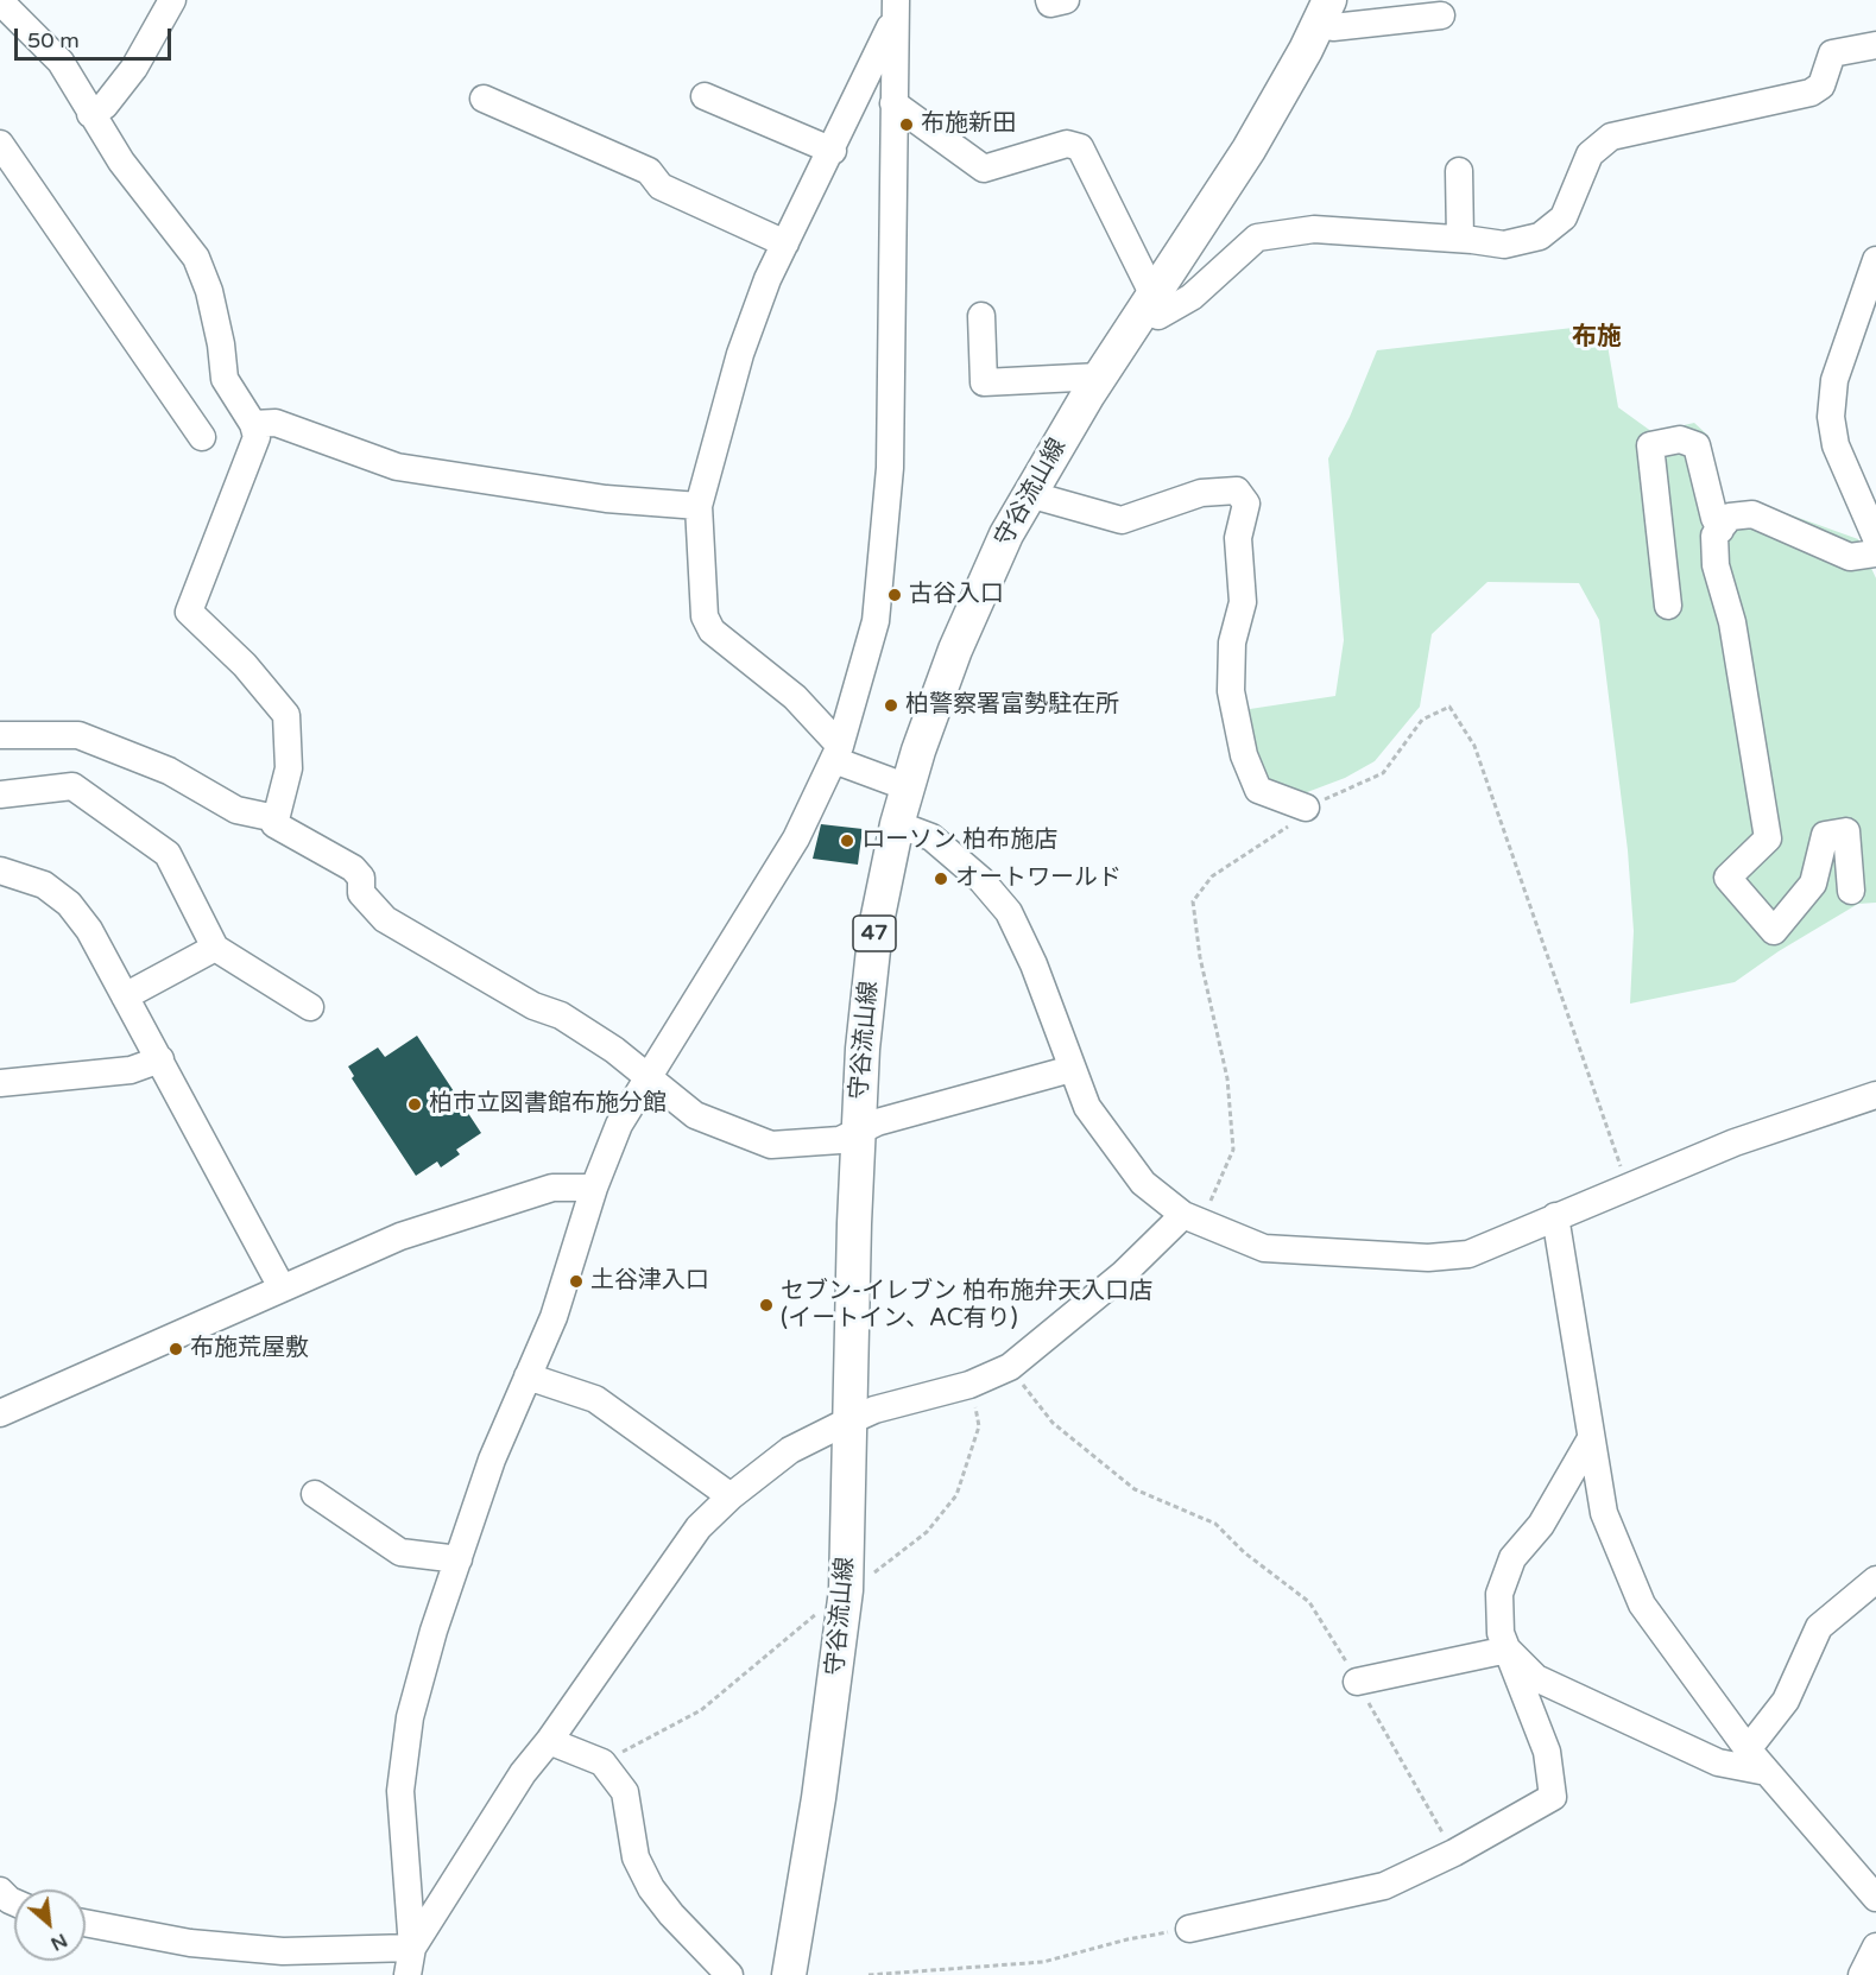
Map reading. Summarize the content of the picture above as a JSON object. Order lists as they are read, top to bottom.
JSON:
{
  "streets": {
    "main road": ["守谷流山線", "47"]
  },
  "districts": ["布施"],
  "places": [
    "布施新田",
    "古谷入口",
    "柏警察署富勢駐在所",
    "ローソン 柏布施店",
    "オートワールド",
    "柏市立図書館布施分館",
    "土谷津入口",
    "セブン-イレブン 柏布施弁天入口店 (イートイン、AC有り)",
    "布施荒屋敷"
  ],
  "scale_bar": "50 m",
  "north": "bottom right"
}
